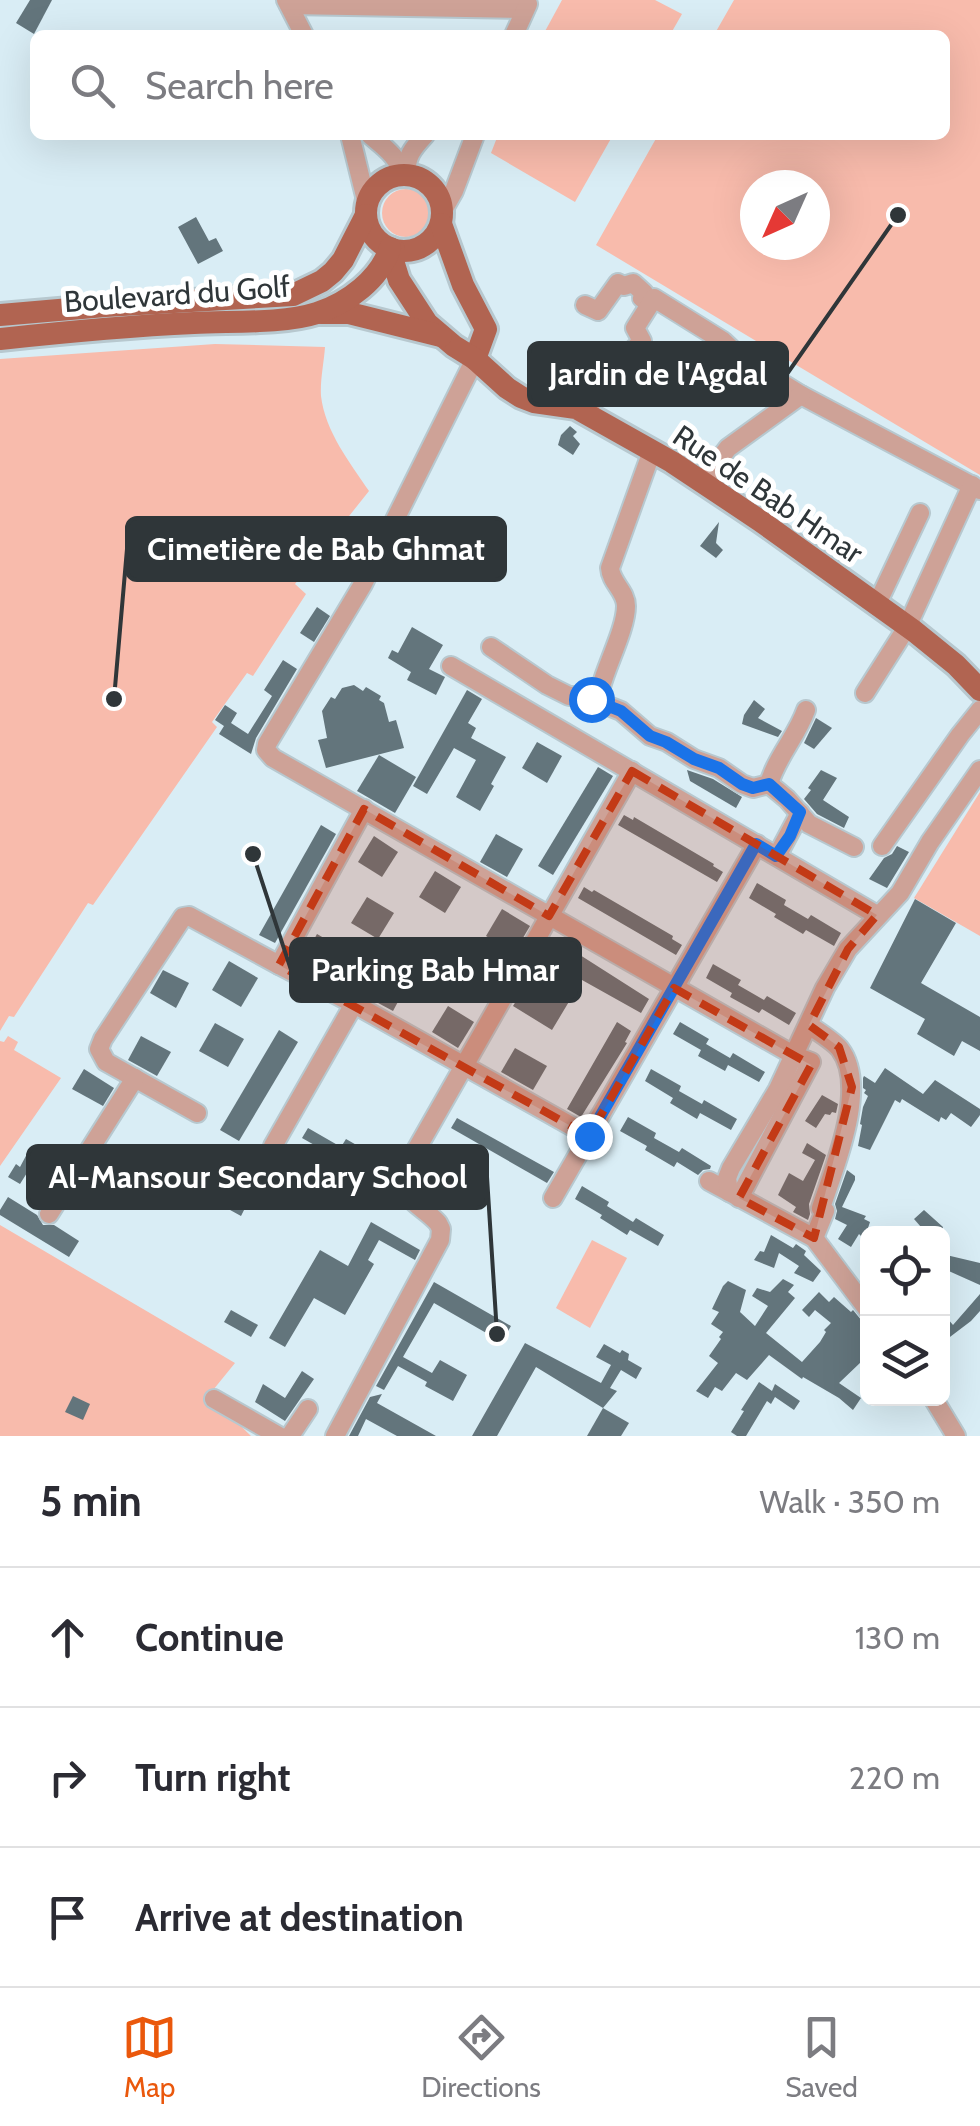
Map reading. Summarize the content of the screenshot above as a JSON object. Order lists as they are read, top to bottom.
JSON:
{
  "streets": {
    "main road": ["Boulevard du Golf", "Rue de Bab Hmar"]
  },
  "crossings": [
    ["Boulevard du Golf", "Rue de Bab Hmar"]
  ],
  "places": [
    "Jardin de l'Agdal",
    "Cimetière de Bab Ghmat",
    "Parking Bab Hmar",
    "Al-Mansour Secondary School"
  ],
  "north": "bottom left",
  "page": {
    "search": "Search here",
    "heading": ["5 min", "Walk · 350 m"],
    "list": [
      ["Continue", "130 m"],
      ["Turn right", "220 m"],
      "Arrive at destination"
    ],
    "nav": ["Map", "Directions", "Saved"]
  }
}
